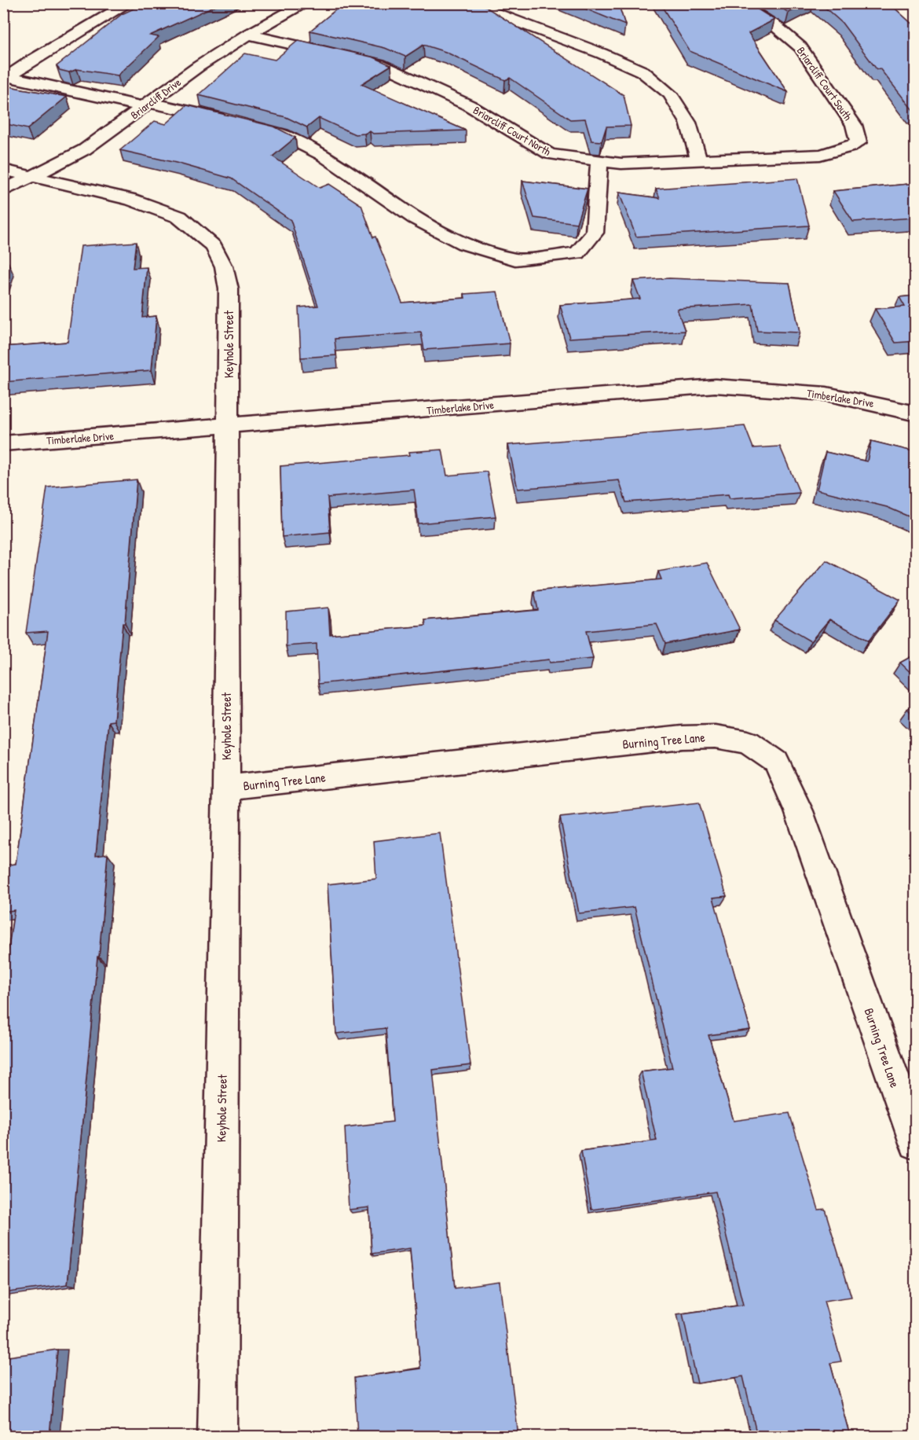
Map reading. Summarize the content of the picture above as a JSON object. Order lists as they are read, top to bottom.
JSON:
{
  "streets": {
    "street": [
      "Briarcliff Court South",
      "Briarcliff Drive",
      "Briarcliff Court North",
      "Keyhole Street",
      "Timberlake Drive",
      "Burning Tree Lane"
    ]
  },
  "crossings": [
    ["Briarcliff Court South", "Briarcliff Court North"],
    ["Briarcliff Drive", "Briarcliff Court North"],
    ["Briarcliff Drive", "Keyhole Street"],
    ["Keyhole Street", "Timberlake Drive"],
    ["Keyhole Street", "Burning Tree Lane"]
  ]
}
